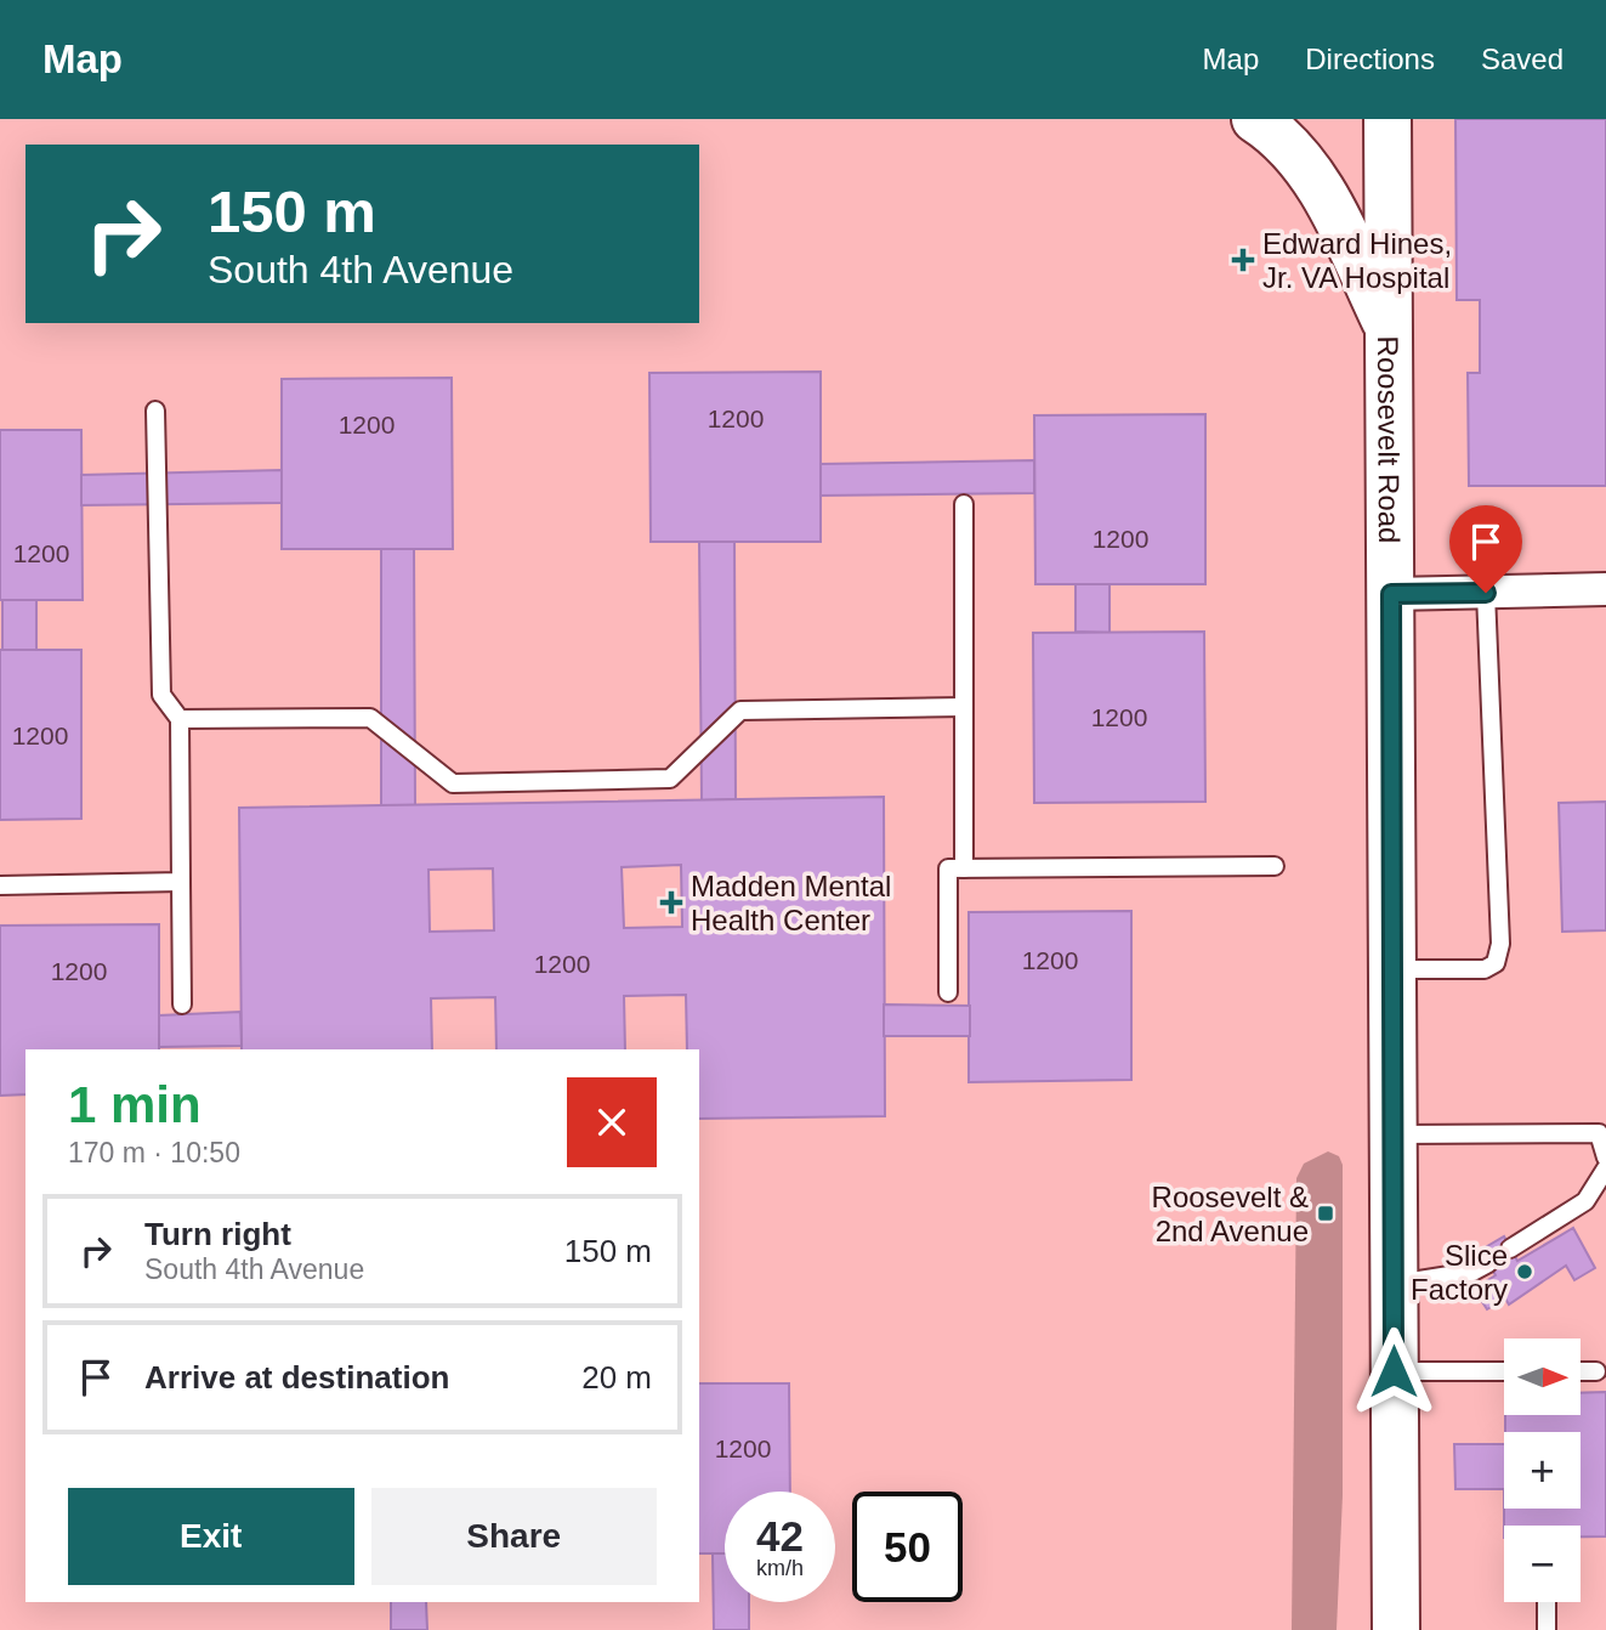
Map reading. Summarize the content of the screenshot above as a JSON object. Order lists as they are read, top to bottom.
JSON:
{
  "streets": {
    "main road": ["Roosevelt Road"]
  },
  "places": {
    "health": ["Edward Hines, Jr. VA Hospital", "Madden Mental Health Center"],
    "transit": ["Roosevelt & 2nd Avenue"],
    "other": ["Slice Factory"]
  },
  "house_numbers": [
    "1200",
    "1200",
    "1200",
    "1200",
    "1200",
    "1200",
    "1200",
    "1200",
    "1200",
    "1200"
  ],
  "north": "right",
  "page": {
    "header": "Map",
    "nav": ["Map", "Directions", "Saved"],
    "turn": ["150 m", "South 4th Avenue"],
    "heading": ["1 min", "170 m · 10:50"],
    "list": [
      {
        "name": "Turn right",
        "note": "South 4th Avenue",
        "value": "150 m"
      },
      {
        "name": "Arrive at destination",
        "value": "20 m"
      }
    ],
    "map_buttons": ["+", "−"],
    "buttons": ["Exit", "Share"],
    "speed": "42 km/h",
    "limit": "50"
  }
}
